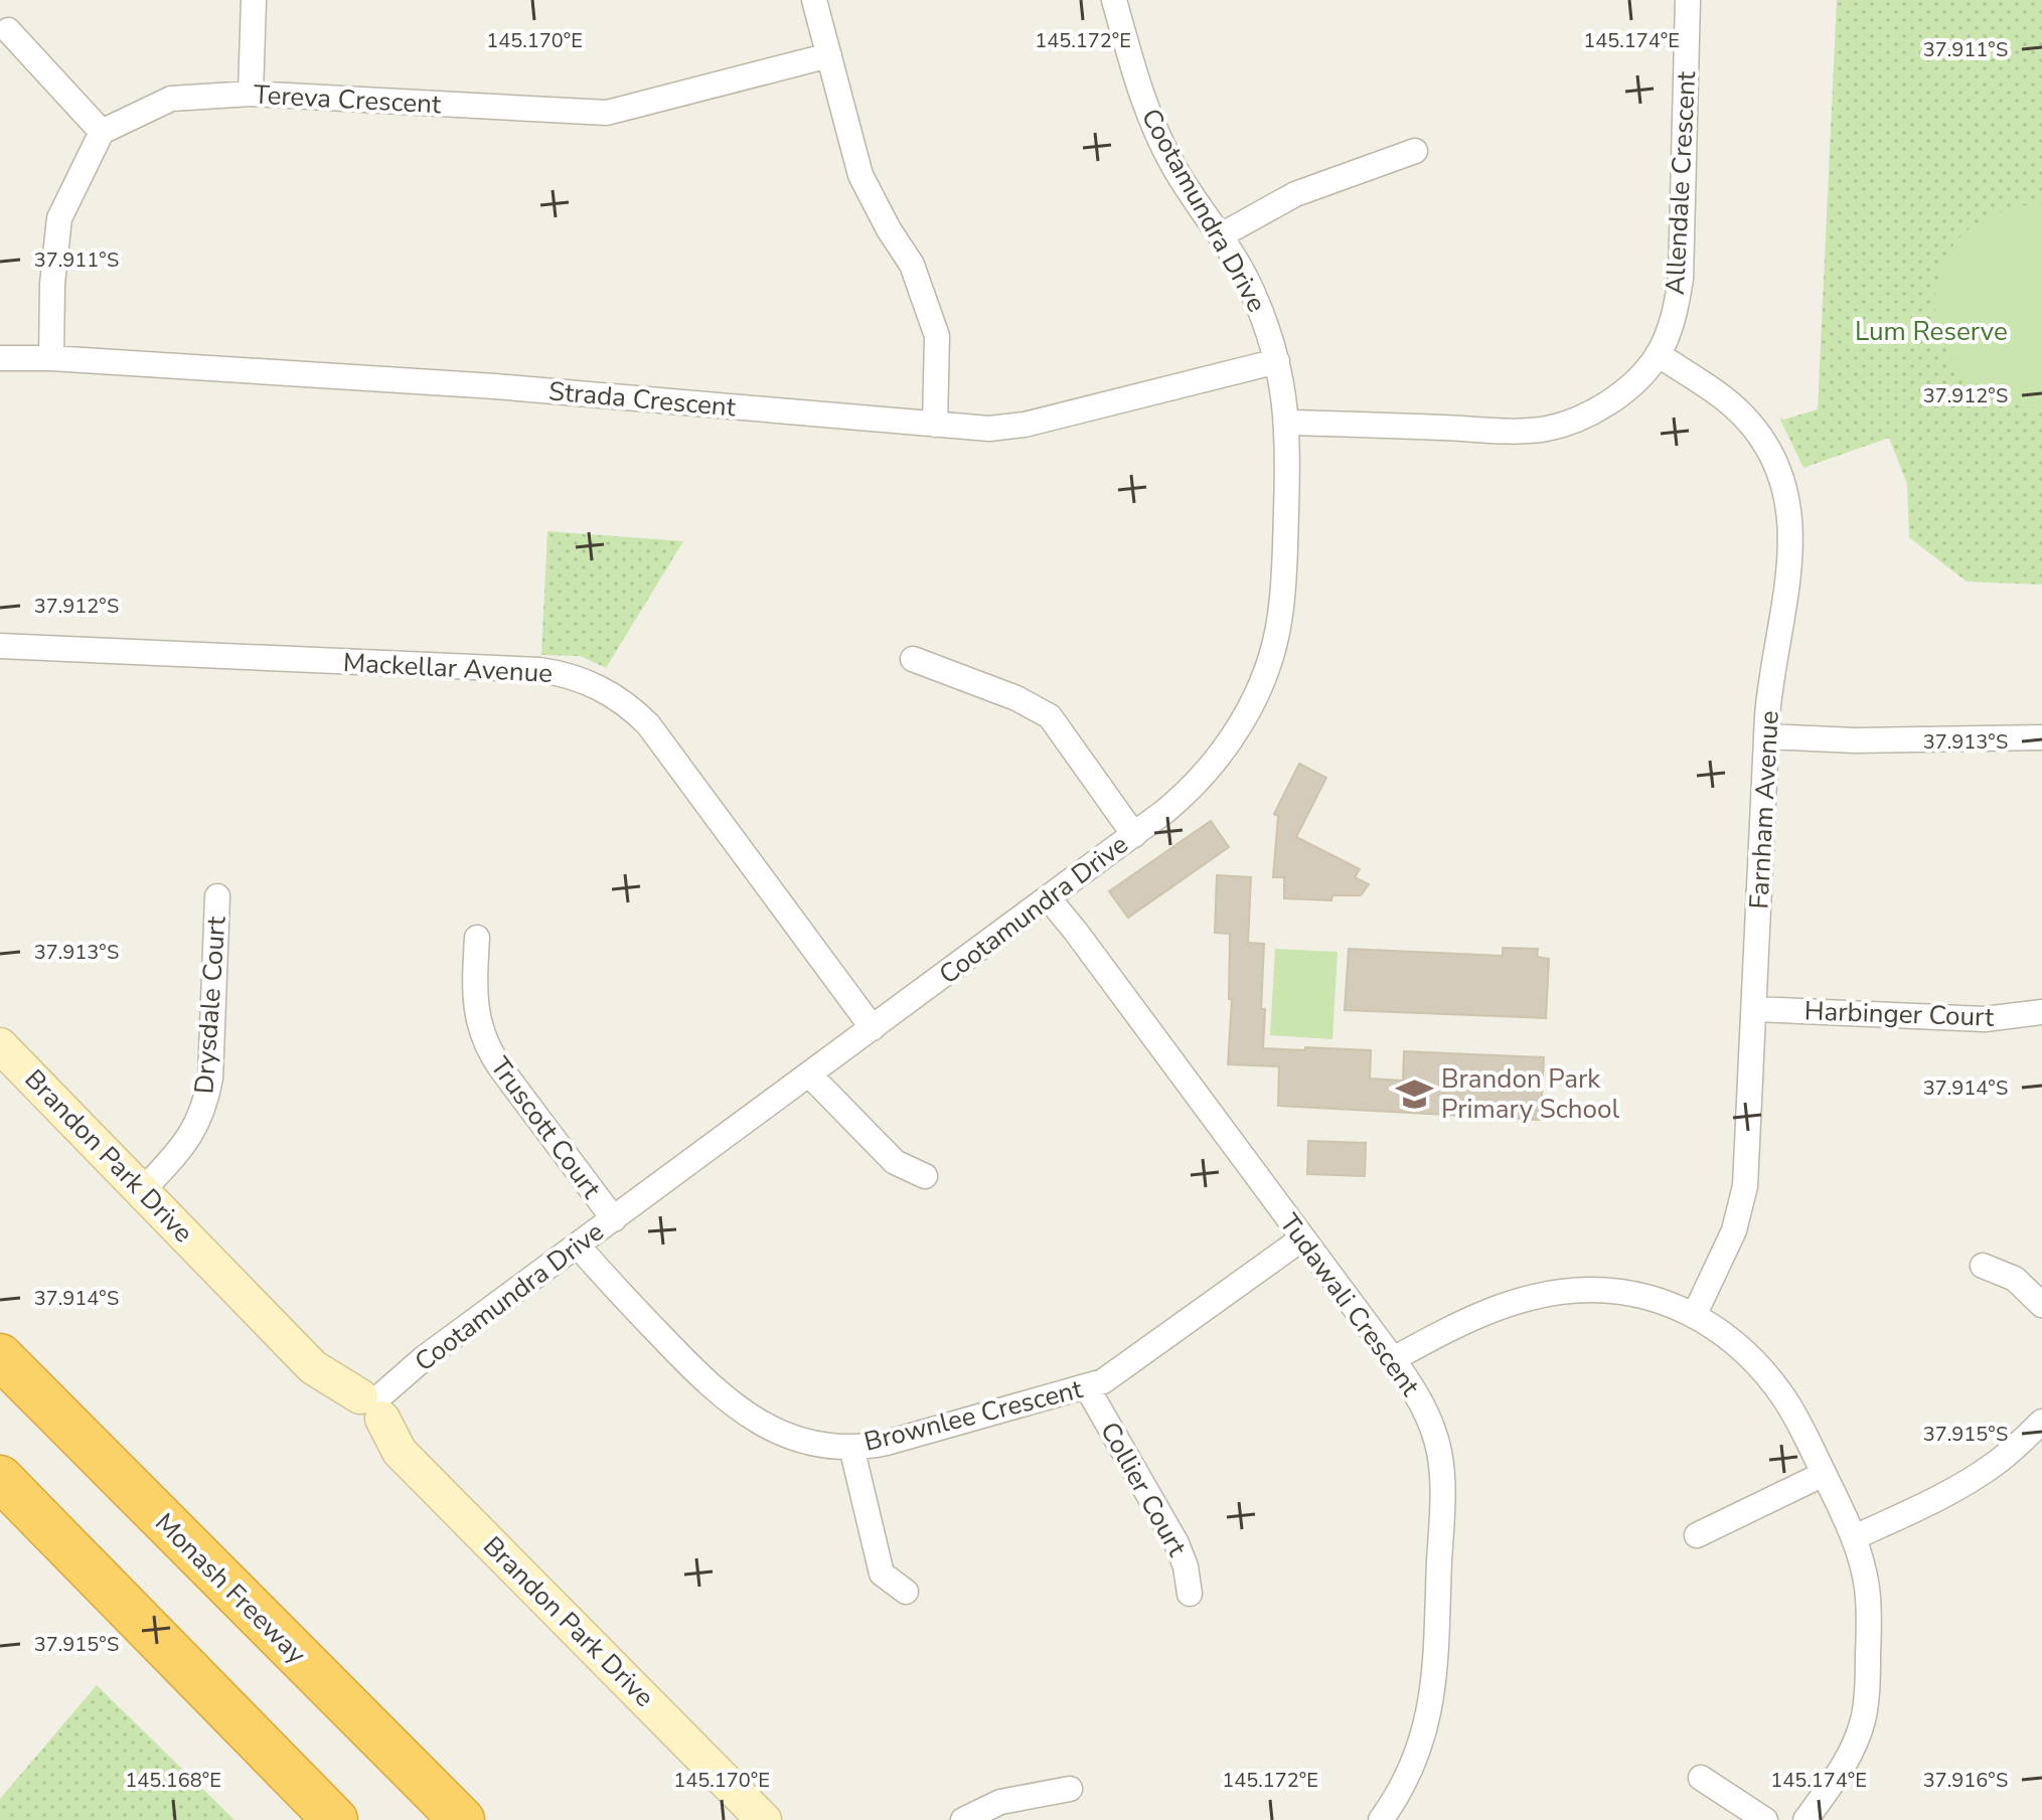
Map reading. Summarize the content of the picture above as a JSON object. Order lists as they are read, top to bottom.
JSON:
{
  "streets": {
    "highway": ["Monash Freeway"],
    "street": [
      "Tereva Crescent",
      "Allendale Crescent",
      "Cootamundra Drive",
      "Strada Crescent",
      "Mackellar Avenue",
      "Farnham Avenue",
      "Drysdale Court",
      "Harbinger Court",
      "Truscott Court",
      "Brandon Park Drive",
      "Tudawali Crescent",
      "Brownlee Crescent",
      "Collier Court"
    ]
  },
  "crossings": [
    ["Allendale Crescent", "Cootamundra Drive"],
    ["Allendale Crescent", "Farnham Avenue"],
    ["Cootamundra Drive", "Strada Crescent"],
    ["Cootamundra Drive", "Mackellar Avenue"],
    ["Cootamundra Drive", "Truscott Court"],
    ["Cootamundra Drive", "Brandon Park Drive"],
    ["Cootamundra Drive", "Tudawali Crescent"],
    ["Cootamundra Drive", "Brownlee Crescent"],
    ["Farnham Avenue", "Harbinger Court"],
    ["Drysdale Court", "Brandon Park Drive"],
    ["Tudawali Crescent", "Brownlee Crescent"],
    ["Brownlee Crescent", "Collier Court"]
  ],
  "parks": ["Lum Reserve"],
  "places": {
    "school or university": ["Brandon Park Primary School"]
  },
  "coordinates": [
    "145.170°E",
    "145.172°E",
    "145.174°E",
    "37.911°S",
    "37.912°S",
    "37.913°S",
    "37.914°S",
    "37.915°S",
    "37.916°S",
    "145.168°E"
  ]
}
